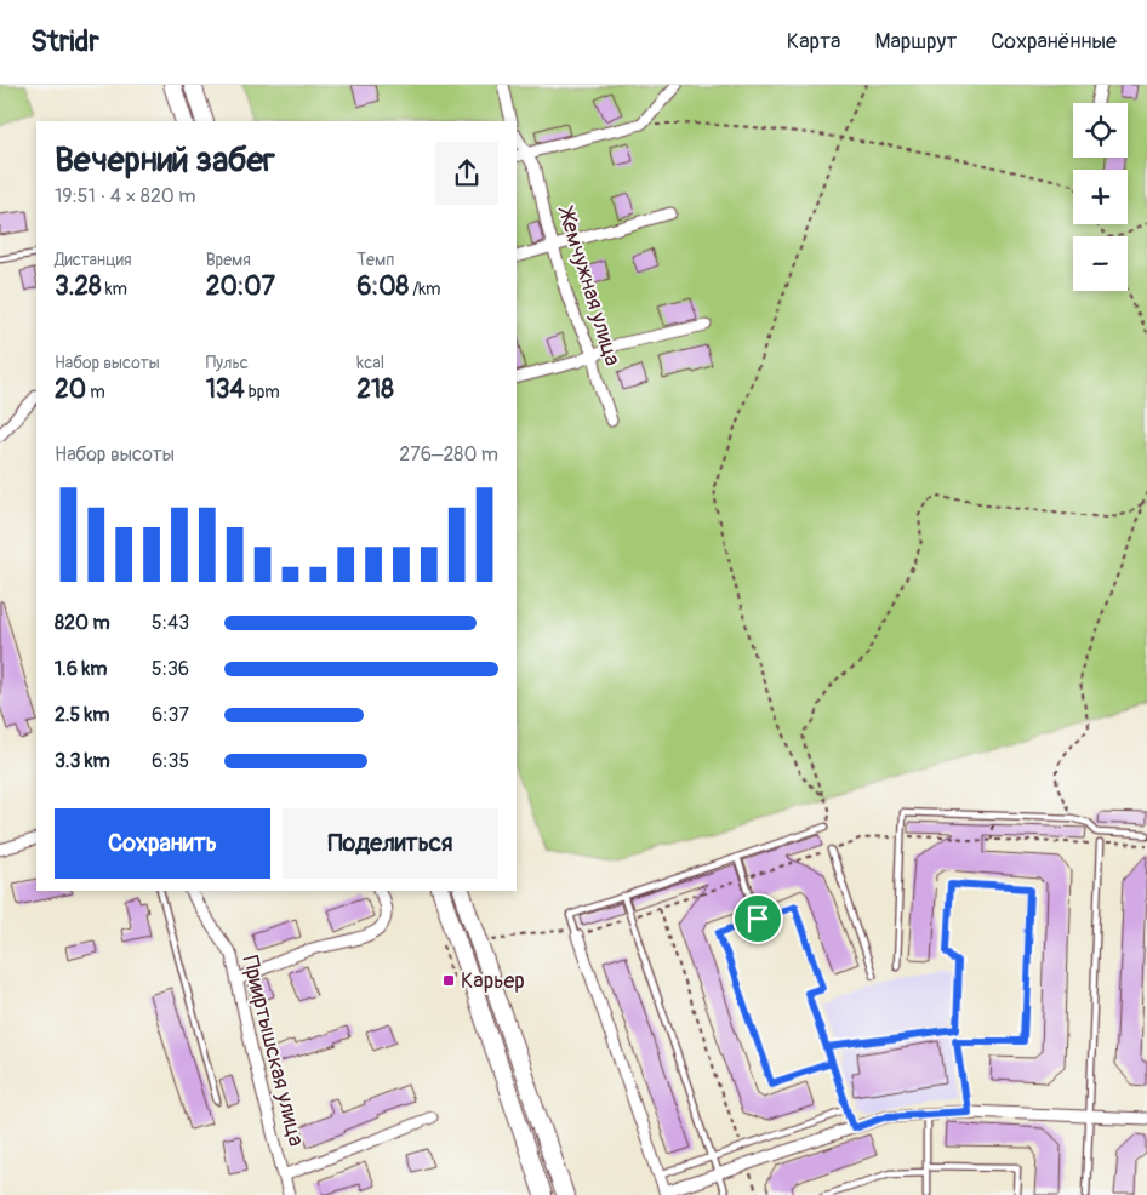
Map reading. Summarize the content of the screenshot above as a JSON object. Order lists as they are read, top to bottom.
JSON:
{
  "streets": {
    "street": ["Жемчужная улица", "Прииртышская улица"]
  },
  "places": {
    "transit": ["Карьер"]
  },
  "page": {
    "header": "Stridr",
    "nav": ["Карта", "Маршрут", "Сохранённые"],
    "map_buttons": ["+", "−"],
    "heading": ["Вечерний забег", "19:51 · 4 × 820 m"],
    "stats": [
      ["Дистанция", "3.28 km"],
      ["Время", "20:07"],
      ["Темп", "6:08 /km"],
      ["Набор высоты", "20 m"],
      ["Пульс", "134 bpm"],
      ["kcal", "218"]
    ],
    "chart": ["Набор высоты", "276–280 m"],
    "list": [
      {
        "name": "820 m",
        "note": "5:43"
      },
      {
        "name": "1.6 km",
        "note": "5:36"
      },
      {
        "name": "2.5 km",
        "note": "6:37"
      },
      {
        "name": "3.3 km",
        "note": "6:35"
      }
    ],
    "buttons": ["Сохранить", "Поделиться"]
  }
}
